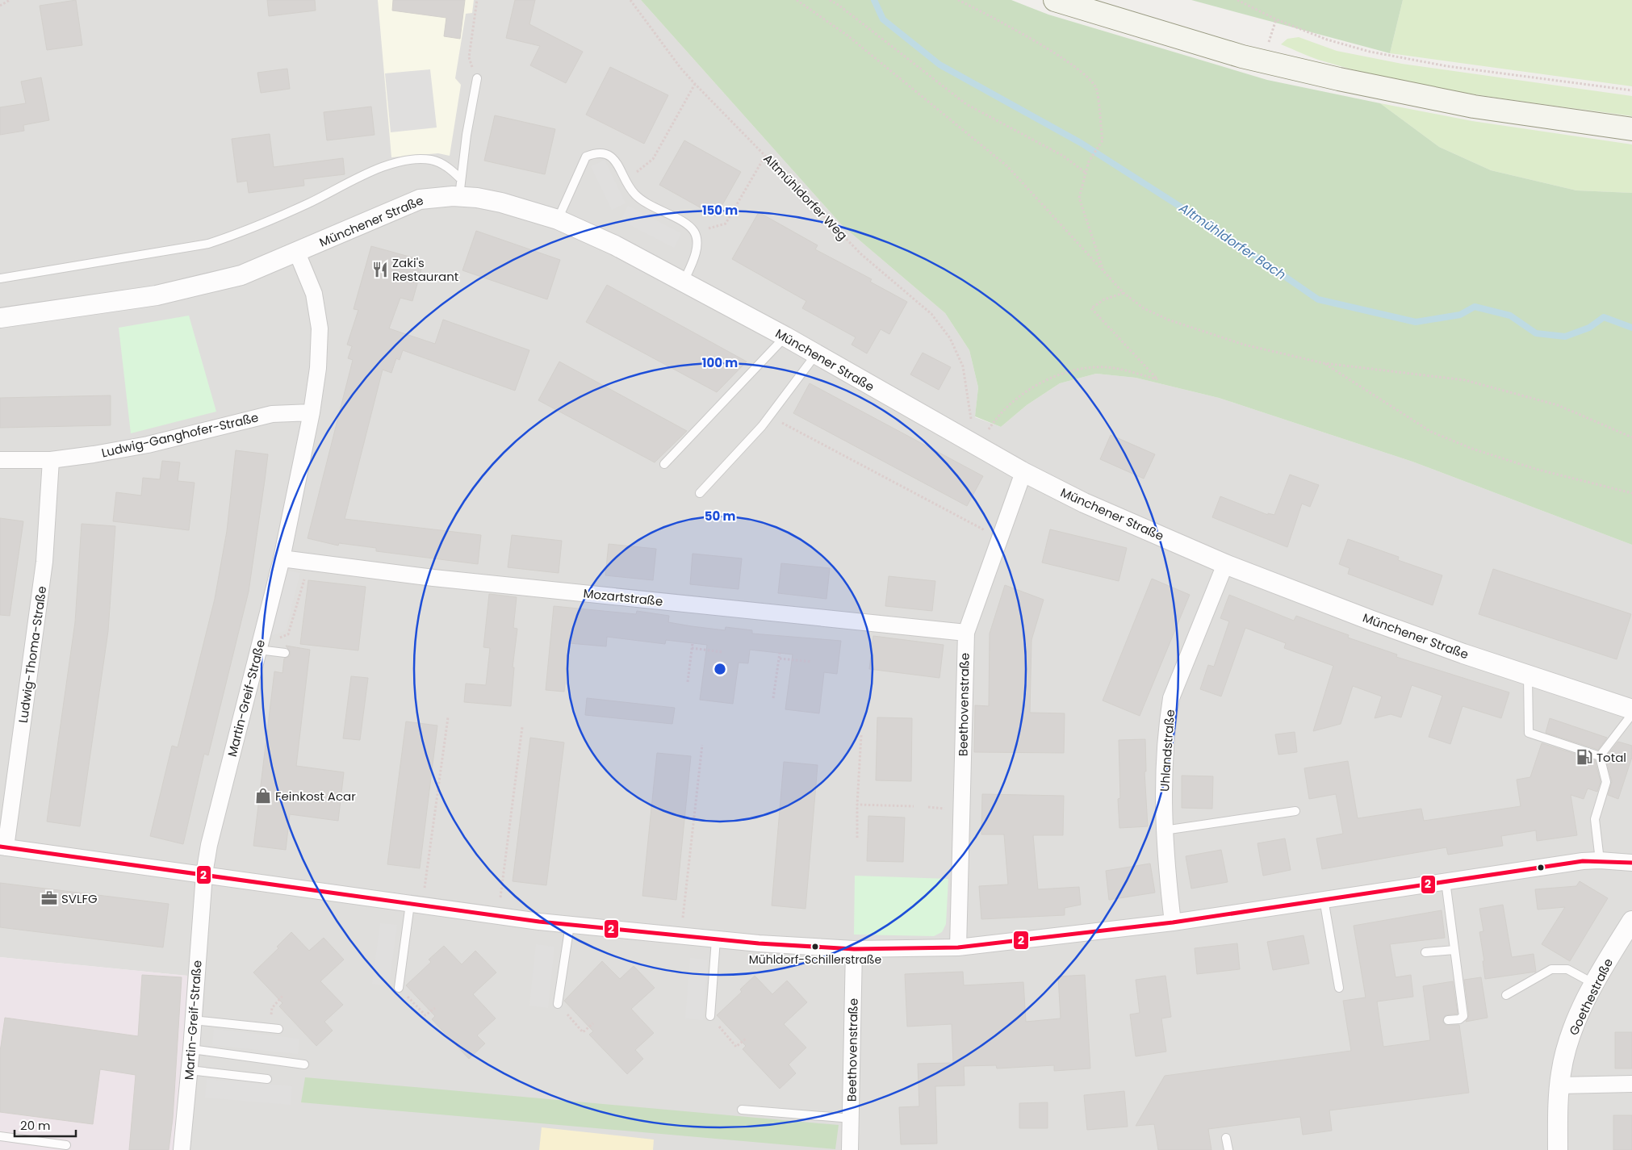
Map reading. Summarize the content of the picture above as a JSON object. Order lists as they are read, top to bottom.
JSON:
{
  "streets": {
    "street": [
      "Münchener Straße",
      "Ludwig-Ganghofer-Straße",
      "Mozartstraße",
      "Ludwig-Thoma-Straße",
      "Martin-Greif-Straße",
      "Beethovenstraße",
      "Uhlandstraße",
      "Goethestraße"
    ],
    "path": ["Altmühldorfer Weg"]
  },
  "crossings": [
    ["Münchener Straße", "Martin-Greif-Straße"],
    ["Münchener Straße", "Beethovenstraße"],
    ["Münchener Straße", "Uhlandstraße"],
    ["Ludwig-Ganghofer-Straße", "Ludwig-Thoma-Straße"],
    ["Ludwig-Ganghofer-Straße", "Martin-Greif-Straße"],
    ["Mozartstraße", "Martin-Greif-Straße"],
    ["Mozartstraße", "Beethovenstraße"]
  ],
  "water": ["Altmühldorfer Bach"],
  "places": {
    "restaurant": ["Zaki's Restaurant"],
    "fuel station": ["Total"],
    "shop": ["Feinkost Acar"],
    "office": ["SVLFG"],
    "other": ["Mühldorf-Schillerstraße"]
  },
  "lines": ["transit line 2"],
  "scale_bar": "20 m",
  "rings": ["150 m", "100 m", "50 m"]
}
